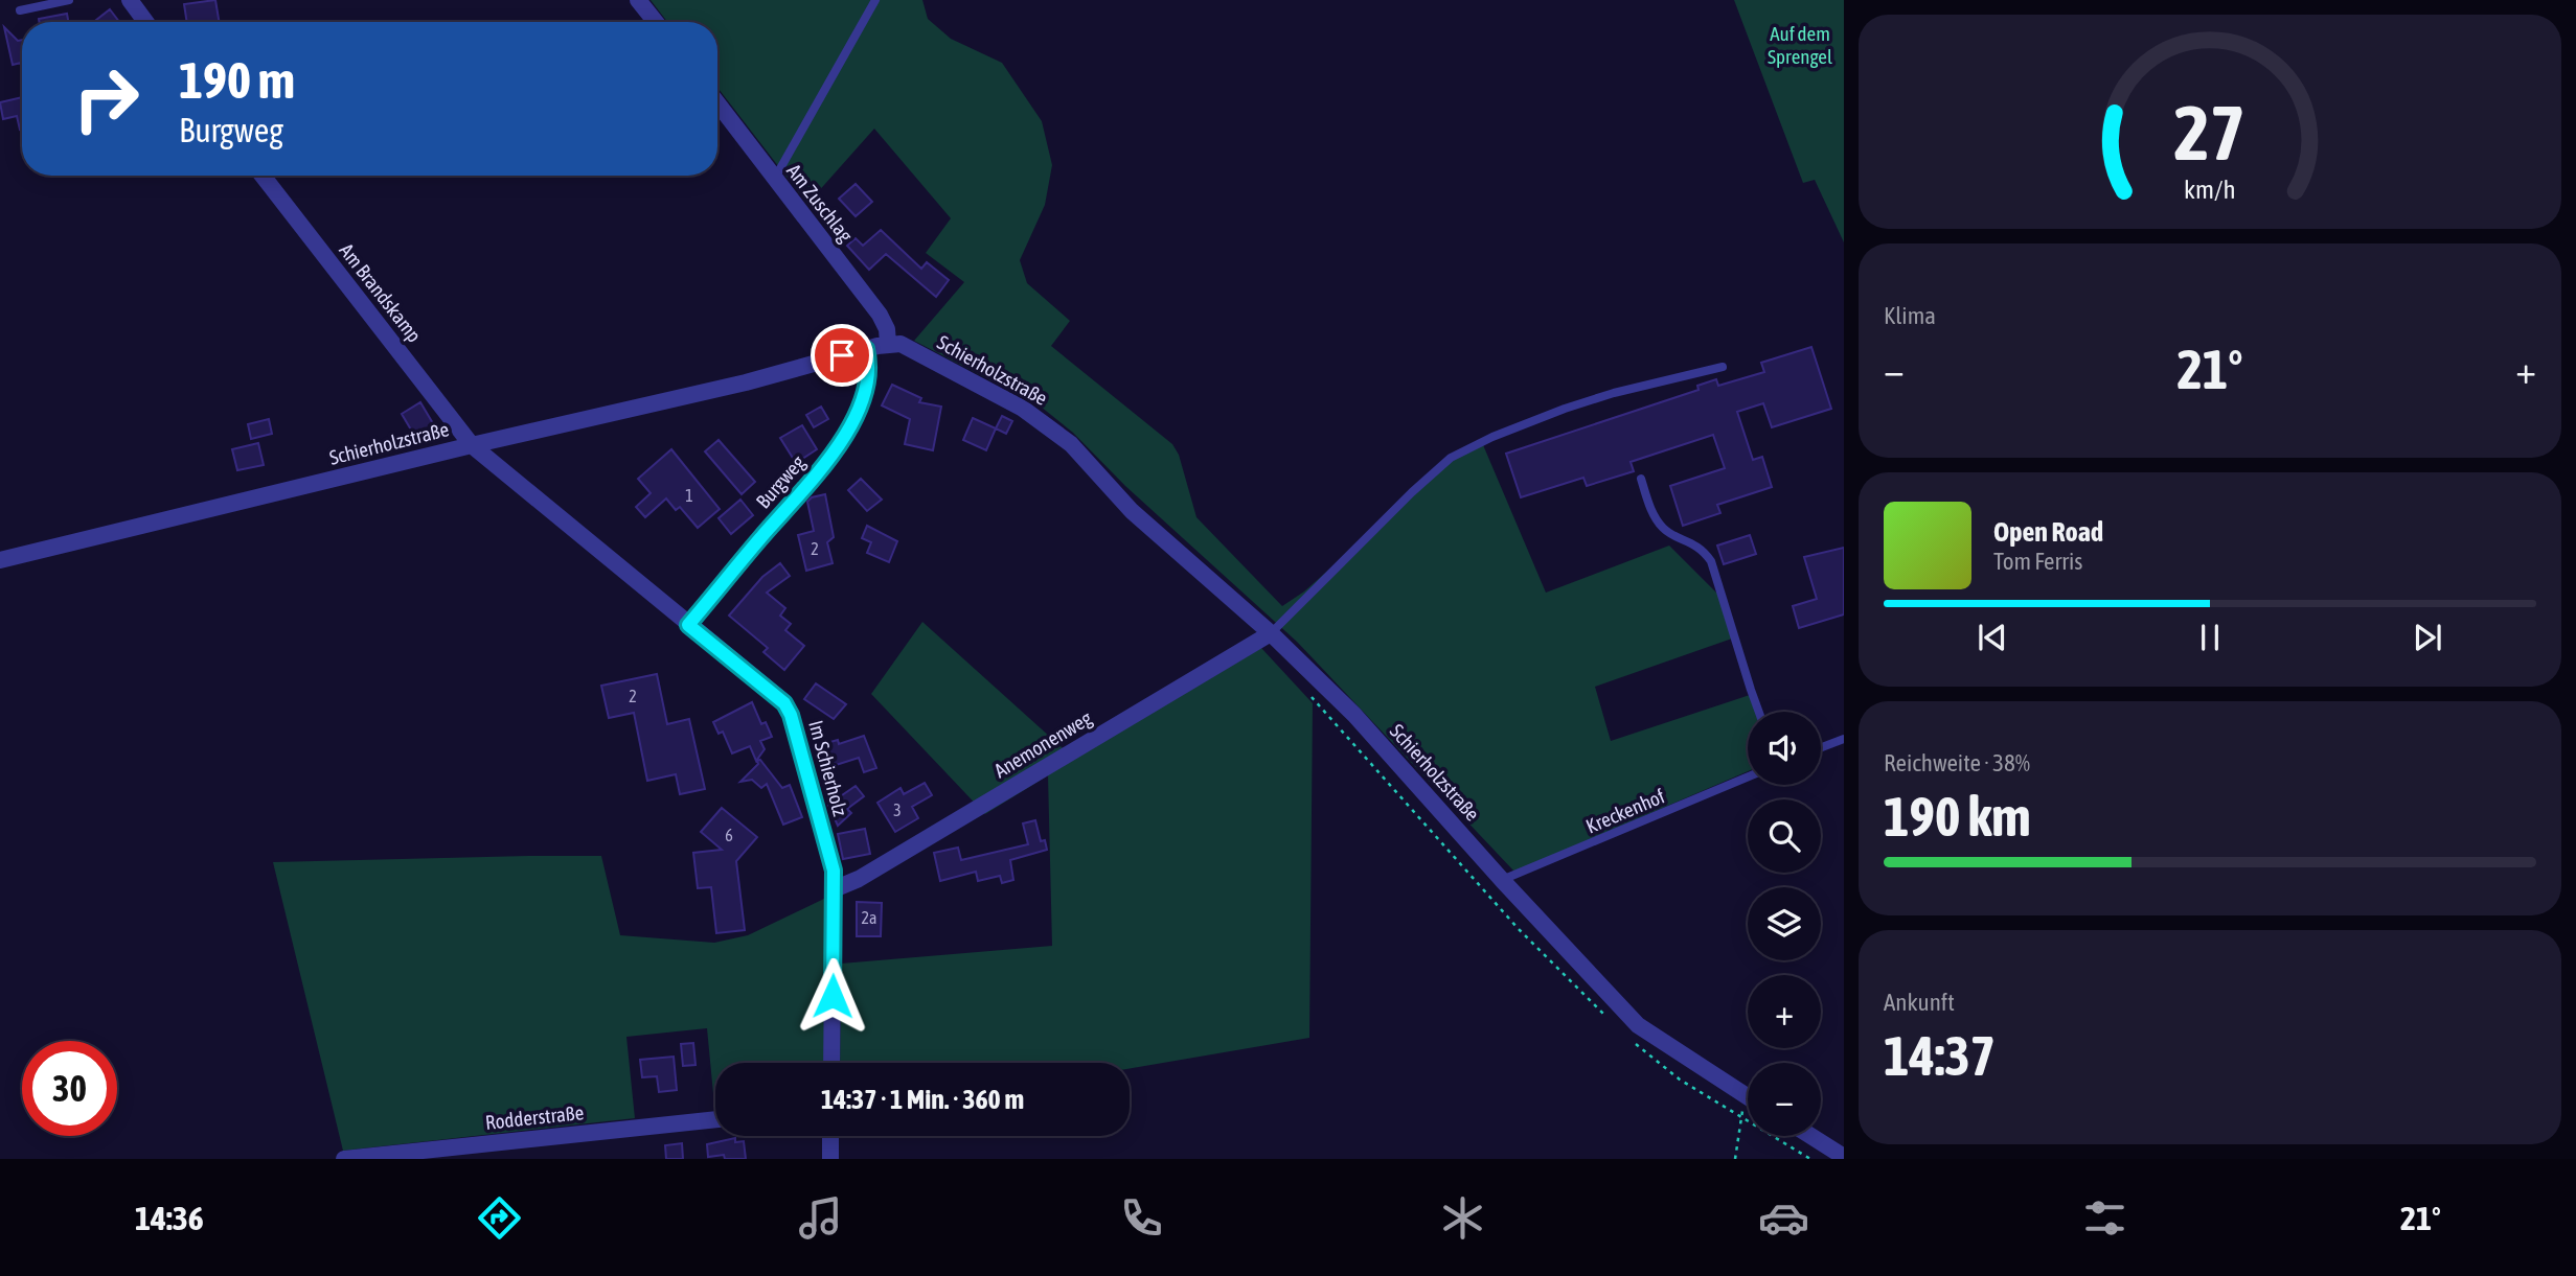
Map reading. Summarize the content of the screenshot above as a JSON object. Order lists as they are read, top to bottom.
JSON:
{
  "streets": {
    "street": [
      "Am Zuschlag",
      "Am Brandskamp",
      "Schierholzstraße",
      "Burgweg",
      "Anemonenweg",
      "Im Schierholz",
      "Rodderstraße"
    ],
    "lane": ["Kreckenhof"]
  },
  "crossings": [
    ["Am Zuschlag", "Schierholzstraße"],
    ["Am Brandskamp", "Schierholzstraße"],
    ["Am Brandskamp", "Im Schierholz"],
    ["Schierholzstraße", "Burgweg"],
    ["Schierholzstraße", "Anemonenweg"],
    ["Schierholzstraße", "Im Schierholz"],
    ["Schierholzstraße", "Kreckenhof"],
    ["Burgweg", "Im Schierholz"],
    ["Anemonenweg", "Im Schierholz"]
  ],
  "parks": ["Auf dem Sprengel"],
  "house_numbers": [
    "1",
    "2",
    "2",
    "3",
    "6",
    "2a"
  ],
  "page": {
    "turn": ["190 m", "Burgweg"],
    "tile": [
      "Klima",
      ["Reichweite · 38%", "190 km"],
      ["Ankunft", "14:37"]
    ],
    "heat": ["−", "21°", "+"],
    "song": ["Open Road", "Tom Ferris"],
    "map_buttons": ["+", "−"],
    "limit": "30",
    "trip": "14:37 · 1 Min. · 360 m",
    "tabs": ["14:36", "21°"],
    "gauge": ["27", "km/h"]
  }
}
